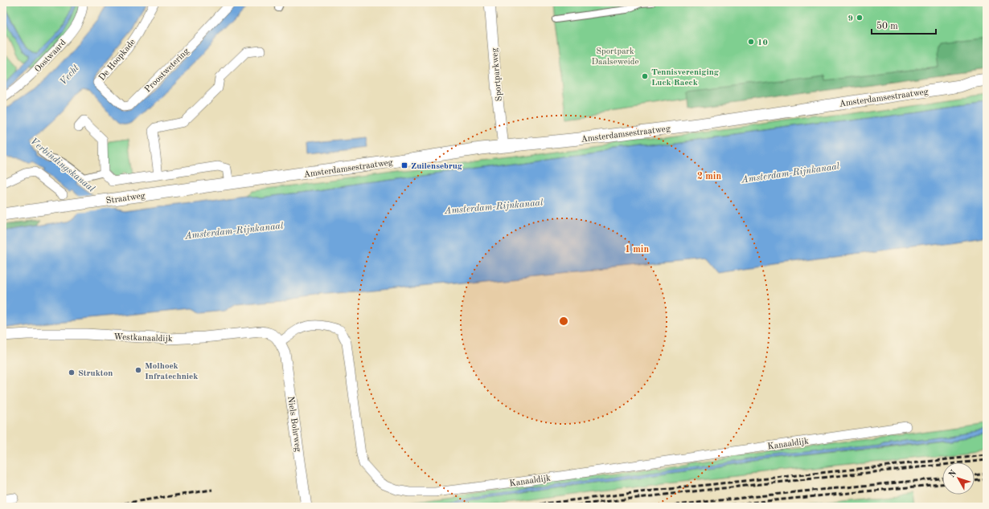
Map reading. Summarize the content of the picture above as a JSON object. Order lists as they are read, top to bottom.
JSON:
{
  "streets": {
    "main road": ["Amsterdamsestraatweg", "Straatweg"],
    "street": [
      "Oostwaard",
      "De Hoopkade",
      "Proostwetering",
      "Sportparkweg",
      "Westkanaaldijk",
      "Niels Bohrweg",
      "Kanaaldijk"
    ]
  },
  "crossings": [
    ["De Hoopkade", "Proostwetering"],
    ["Sportparkweg", "Amsterdamsestraatweg"],
    ["Amsterdamsestraatweg", "Straatweg"],
    ["Westkanaaldijk", "Niels Bohrweg"],
    ["Westkanaaldijk", "Kanaaldijk"],
    ["Niels Bohrweg", "Kanaaldijk"]
  ],
  "water": ["Vecht", "Verbindingskanaal", "Amsterdam-Rijnkanaal"],
  "parks": ["Sportpark Daalseweide"],
  "places": {
    "other": [
      "9",
      "10",
      "Tennisvereniging Luck Raeck",
      "Molhoek Infratechniek",
      "Strukton"
    ],
    "transit": ["Zuilensebrug"]
  },
  "scale_bar": "50 m",
  "north": "top left",
  "rings": ["2 min", "1 min"]
}
